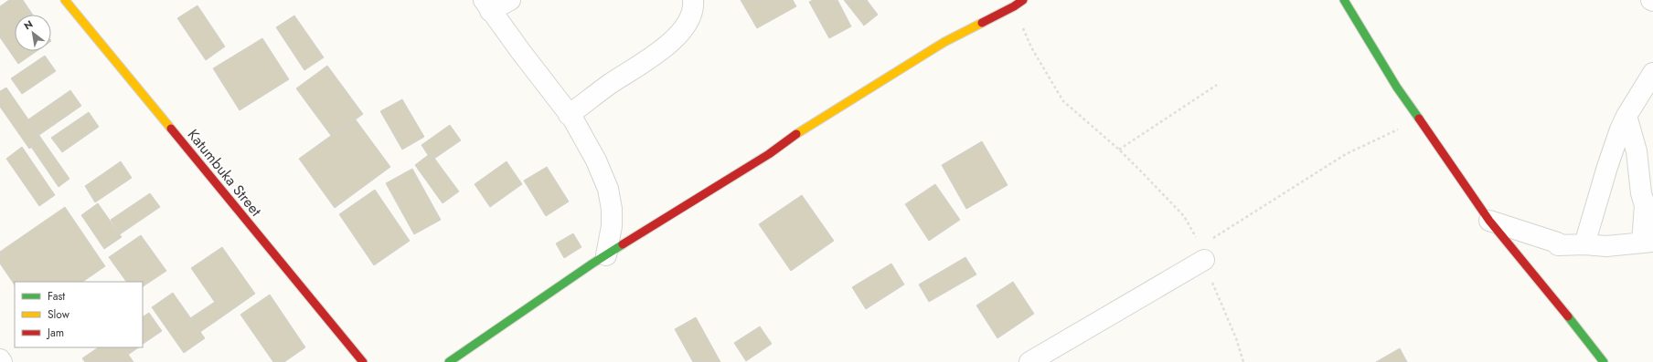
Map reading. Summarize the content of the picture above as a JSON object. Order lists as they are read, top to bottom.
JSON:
{
  "streets": {
    "street": ["Katumbuka Street"]
  },
  "legend": ["Fast", "Slow", "Jam"],
  "north": "top left"
}
